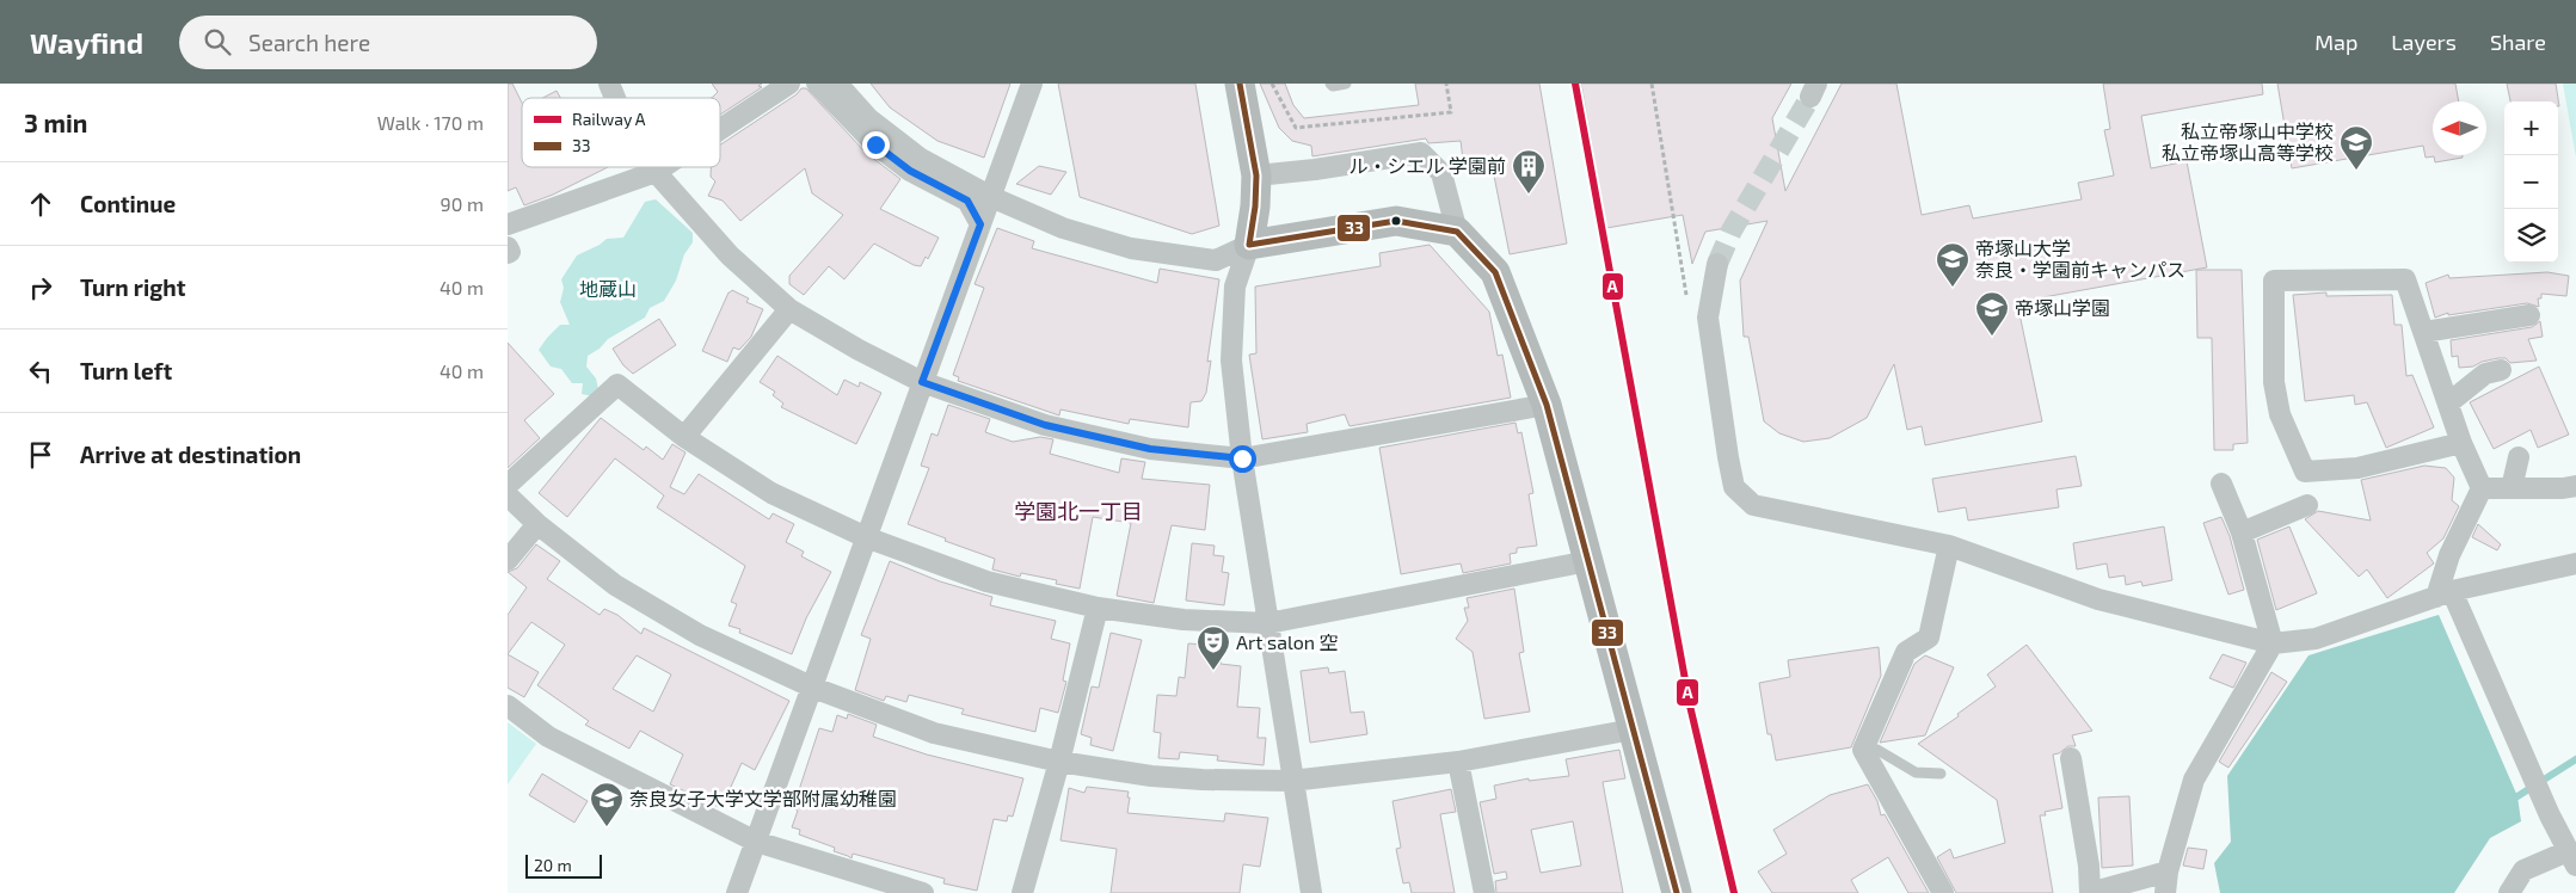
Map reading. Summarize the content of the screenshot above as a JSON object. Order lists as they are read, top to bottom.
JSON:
{
  "districts": ["学園北一丁目"],
  "parks": ["地蔵山"],
  "places": {
    "school or university": [
      "私立帝塚山中学校 私立帝塚山高等学校",
      "帝塚山大学 奈良・学園前キャンパス",
      "帝塚山学園",
      "奈良女子大学文学部附属幼稚園"
    ],
    "building": ["ル・シエル 学園前"],
    "theatre": ["Art salon 空"]
  },
  "lines": ["rail line A", "transit line 33"],
  "legend": ["Railway A", "33"],
  "scale_bar": "20 m",
  "north": "left",
  "page": {
    "header": "Wayfind",
    "search": "Search here",
    "nav": ["Map", "Layers", "Share"],
    "heading": ["3 min", "Walk · 170 m"],
    "map_buttons": ["+", "−"],
    "list": [
      ["Continue", "90 m"],
      ["Turn right", "40 m"],
      ["Turn left", "40 m"],
      "Arrive at destination"
    ],
    "scale": "20 m"
  }
}
